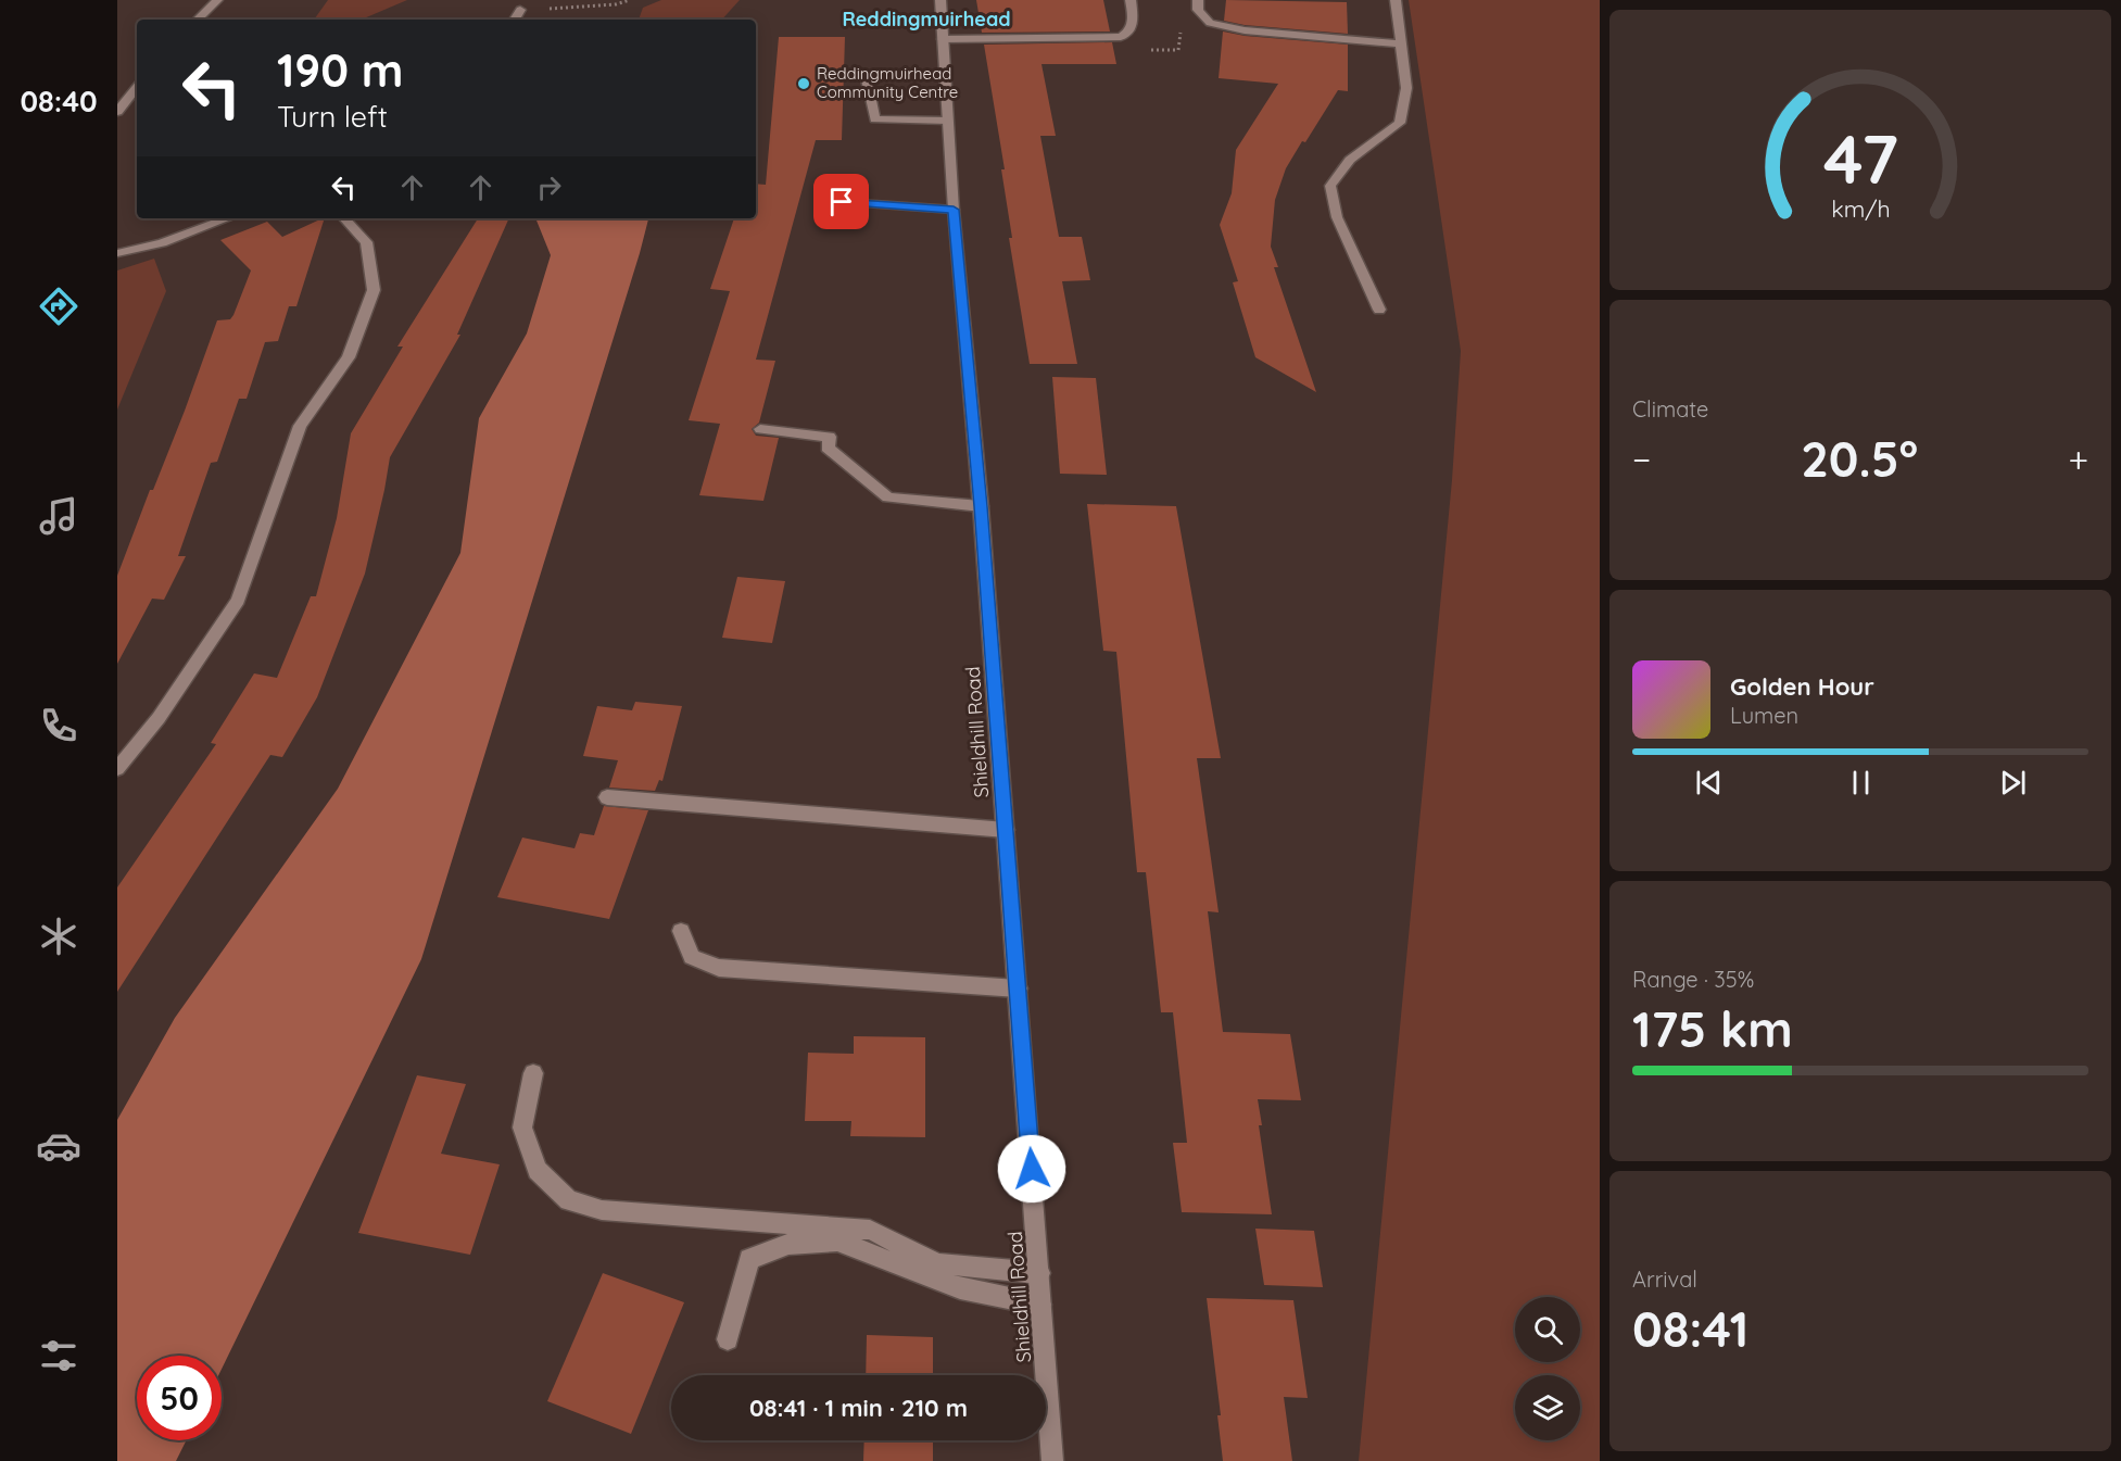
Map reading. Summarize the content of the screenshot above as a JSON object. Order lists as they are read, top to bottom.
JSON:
{
  "streets": {
    "street": ["Shieldhill Road"]
  },
  "districts": ["Reddingmuirhead"],
  "places": ["Reddingmuirhead Community Centre"],
  "page": {
    "tabs": "08:40",
    "turn": ["190 m", "Turn left"],
    "tile": [
      "Climate",
      ["Range · 35%", "175 km"],
      ["Arrival", "08:41"]
    ],
    "heat": ["−", "20.5°", "+"],
    "song": ["Golden Hour", "Lumen"],
    "limit": "50",
    "trip": "08:41 · 1 min · 210 m",
    "gauge": ["47", "km/h"]
  }
}
